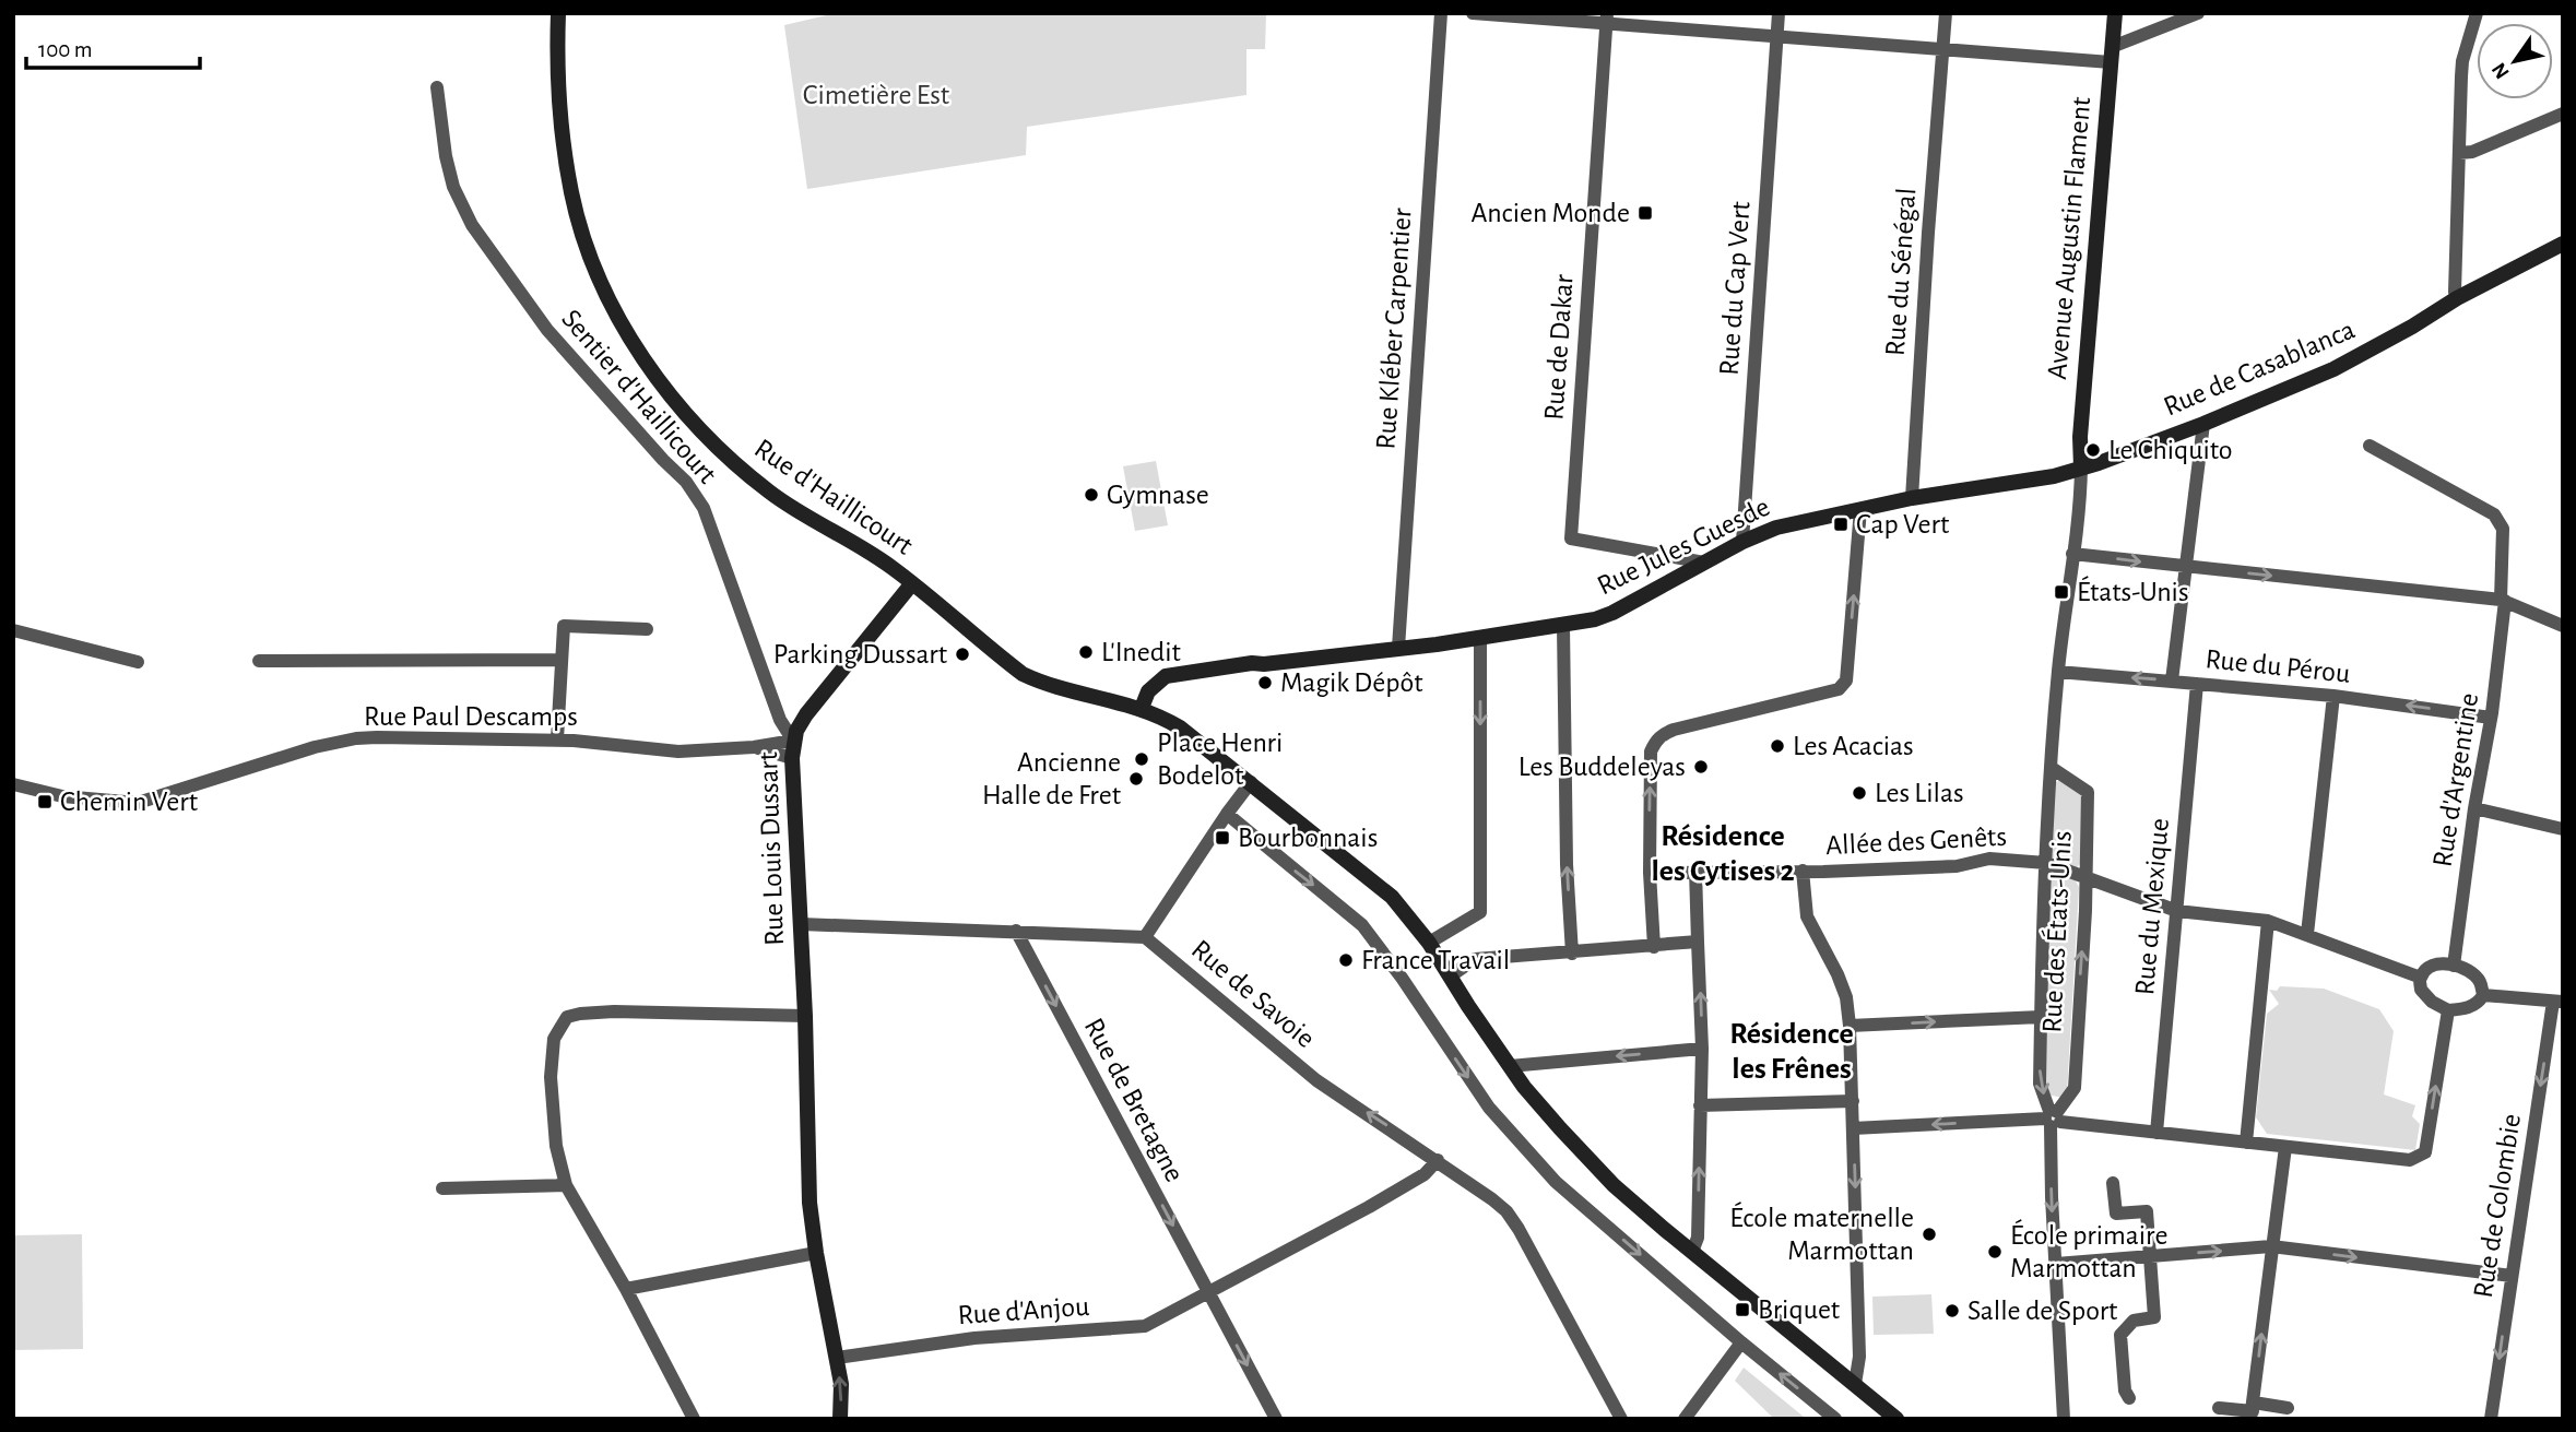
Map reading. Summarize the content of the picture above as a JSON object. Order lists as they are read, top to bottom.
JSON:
{
  "streets": {
    "street": [
      "Avenue Augustin Flament",
      "Rue du Sénégal",
      "Rue du Cap Vert",
      "Rue Kléber Carpentier",
      "Rue de Dakar",
      "Rue de Casablanca",
      "Sentier d'Haillicourt",
      "Rue d'Haillicourt",
      "Rue Jules Guesde",
      "Rue du Pérou",
      "Rue Paul Descamps",
      "Rue d'Argentine",
      "Allée des Genêts",
      "Rue Louis Dussart",
      "Rue du Mexique",
      "Rue des États-Unis",
      "Rue de Savoie",
      "Rue de Bretagne",
      "Rue de Colombie",
      "Rue d'Anjou"
    ]
  },
  "crossings": [
    ["Avenue Augustin Flament", "Rue de Casablanca"],
    ["Avenue Augustin Flament", "Rue Jules Guesde"],
    ["Avenue Augustin Flament", "Rue des États-Unis"],
    ["Rue du Sénégal", "Rue Jules Guesde"],
    ["Rue du Cap Vert", "Rue Jules Guesde"],
    ["Rue Kléber Carpentier", "Rue Jules Guesde"],
    ["Rue de Dakar", "Rue Jules Guesde"],
    ["Rue de Casablanca", "Rue Jules Guesde"],
    ["Rue de Casablanca", "Rue des États-Unis"],
    ["Sentier d'Haillicourt", "Rue Paul Descamps"],
    ["Sentier d'Haillicourt", "Rue Louis Dussart"],
    ["Rue d'Haillicourt", "Rue Louis Dussart"],
    ["Rue Jules Guesde", "Rue des États-Unis"],
    ["Rue du Pérou", "Rue d'Argentine"],
    ["Rue du Pérou", "Rue du Mexique"],
    ["Rue du Pérou", "Rue des États-Unis"],
    ["Rue Paul Descamps", "Rue Louis Dussart"],
    ["Rue d'Argentine", "Allée des Genêts"],
    ["Allée des Genêts", "Rue du Mexique"],
    ["Allée des Genêts", "Rue des États-Unis"],
    ["Rue Louis Dussart", "Rue d'Anjou"],
    ["Rue de Savoie", "Rue d'Anjou"],
    ["Rue de Bretagne", "Rue d'Anjou"]
  ],
  "one_way": ["Rue de Savoie", "Rue de Bretagne", "Rue de Colombie"],
  "districts": ["Résidence les Cytises 2", "Résidence les Frênes"],
  "parks": ["Cimetière Est"],
  "places": {
    "transit": [
      "Ancien Monde",
      "Cap Vert",
      "États-Unis",
      "Chemin Vert",
      "Bourbonnais",
      "Briquet"
    ],
    "other": [
      "Le Chiquito",
      "Gymnase",
      "L'Inedit",
      "Parking Dussart",
      "Magik Dépôt",
      "Les Acacias",
      "Place Henri Bodelot",
      "Les Buddeleyas",
      "Ancienne Halle de Fret",
      "Les Lilas",
      "France Travail",
      "École maternelle Marmottan",
      "École primaire Marmottan",
      "Salle de Sport"
    ]
  },
  "scale_bar": "100 m",
  "north": "bottom left"
}
